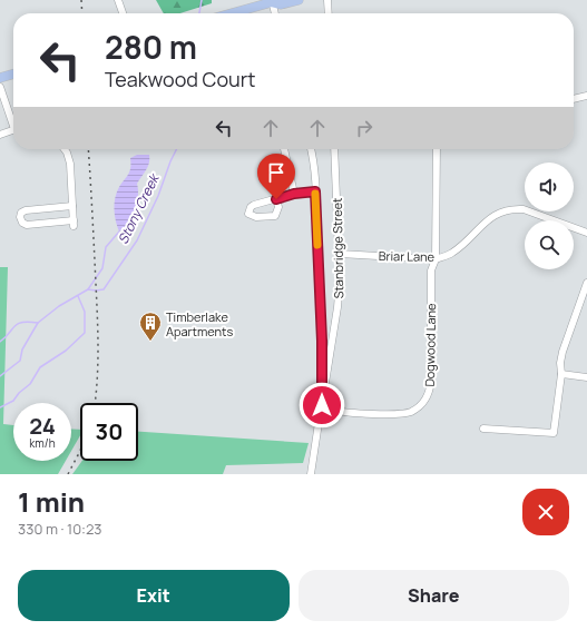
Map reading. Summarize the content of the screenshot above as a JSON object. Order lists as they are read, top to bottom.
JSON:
{
  "streets": {
    "street": ["Stanbridge Street", "Briar Lane", "Dogwood Lane"]
  },
  "crossings": [
    ["Stanbridge Street", "Briar Lane"],
    ["Stanbridge Street", "Dogwood Lane"],
    ["Briar Lane", "Dogwood Lane"]
  ],
  "water": ["Stony Creek"],
  "places": {
    "building": ["Timberlake Apartments"]
  },
  "page": {
    "turn": ["280 m", "Teakwood Court"],
    "speed": "24 km/h",
    "limit": "30",
    "heading": ["1 min", "330 m · 10:23"],
    "buttons": ["Exit", "Share"]
  }
}
